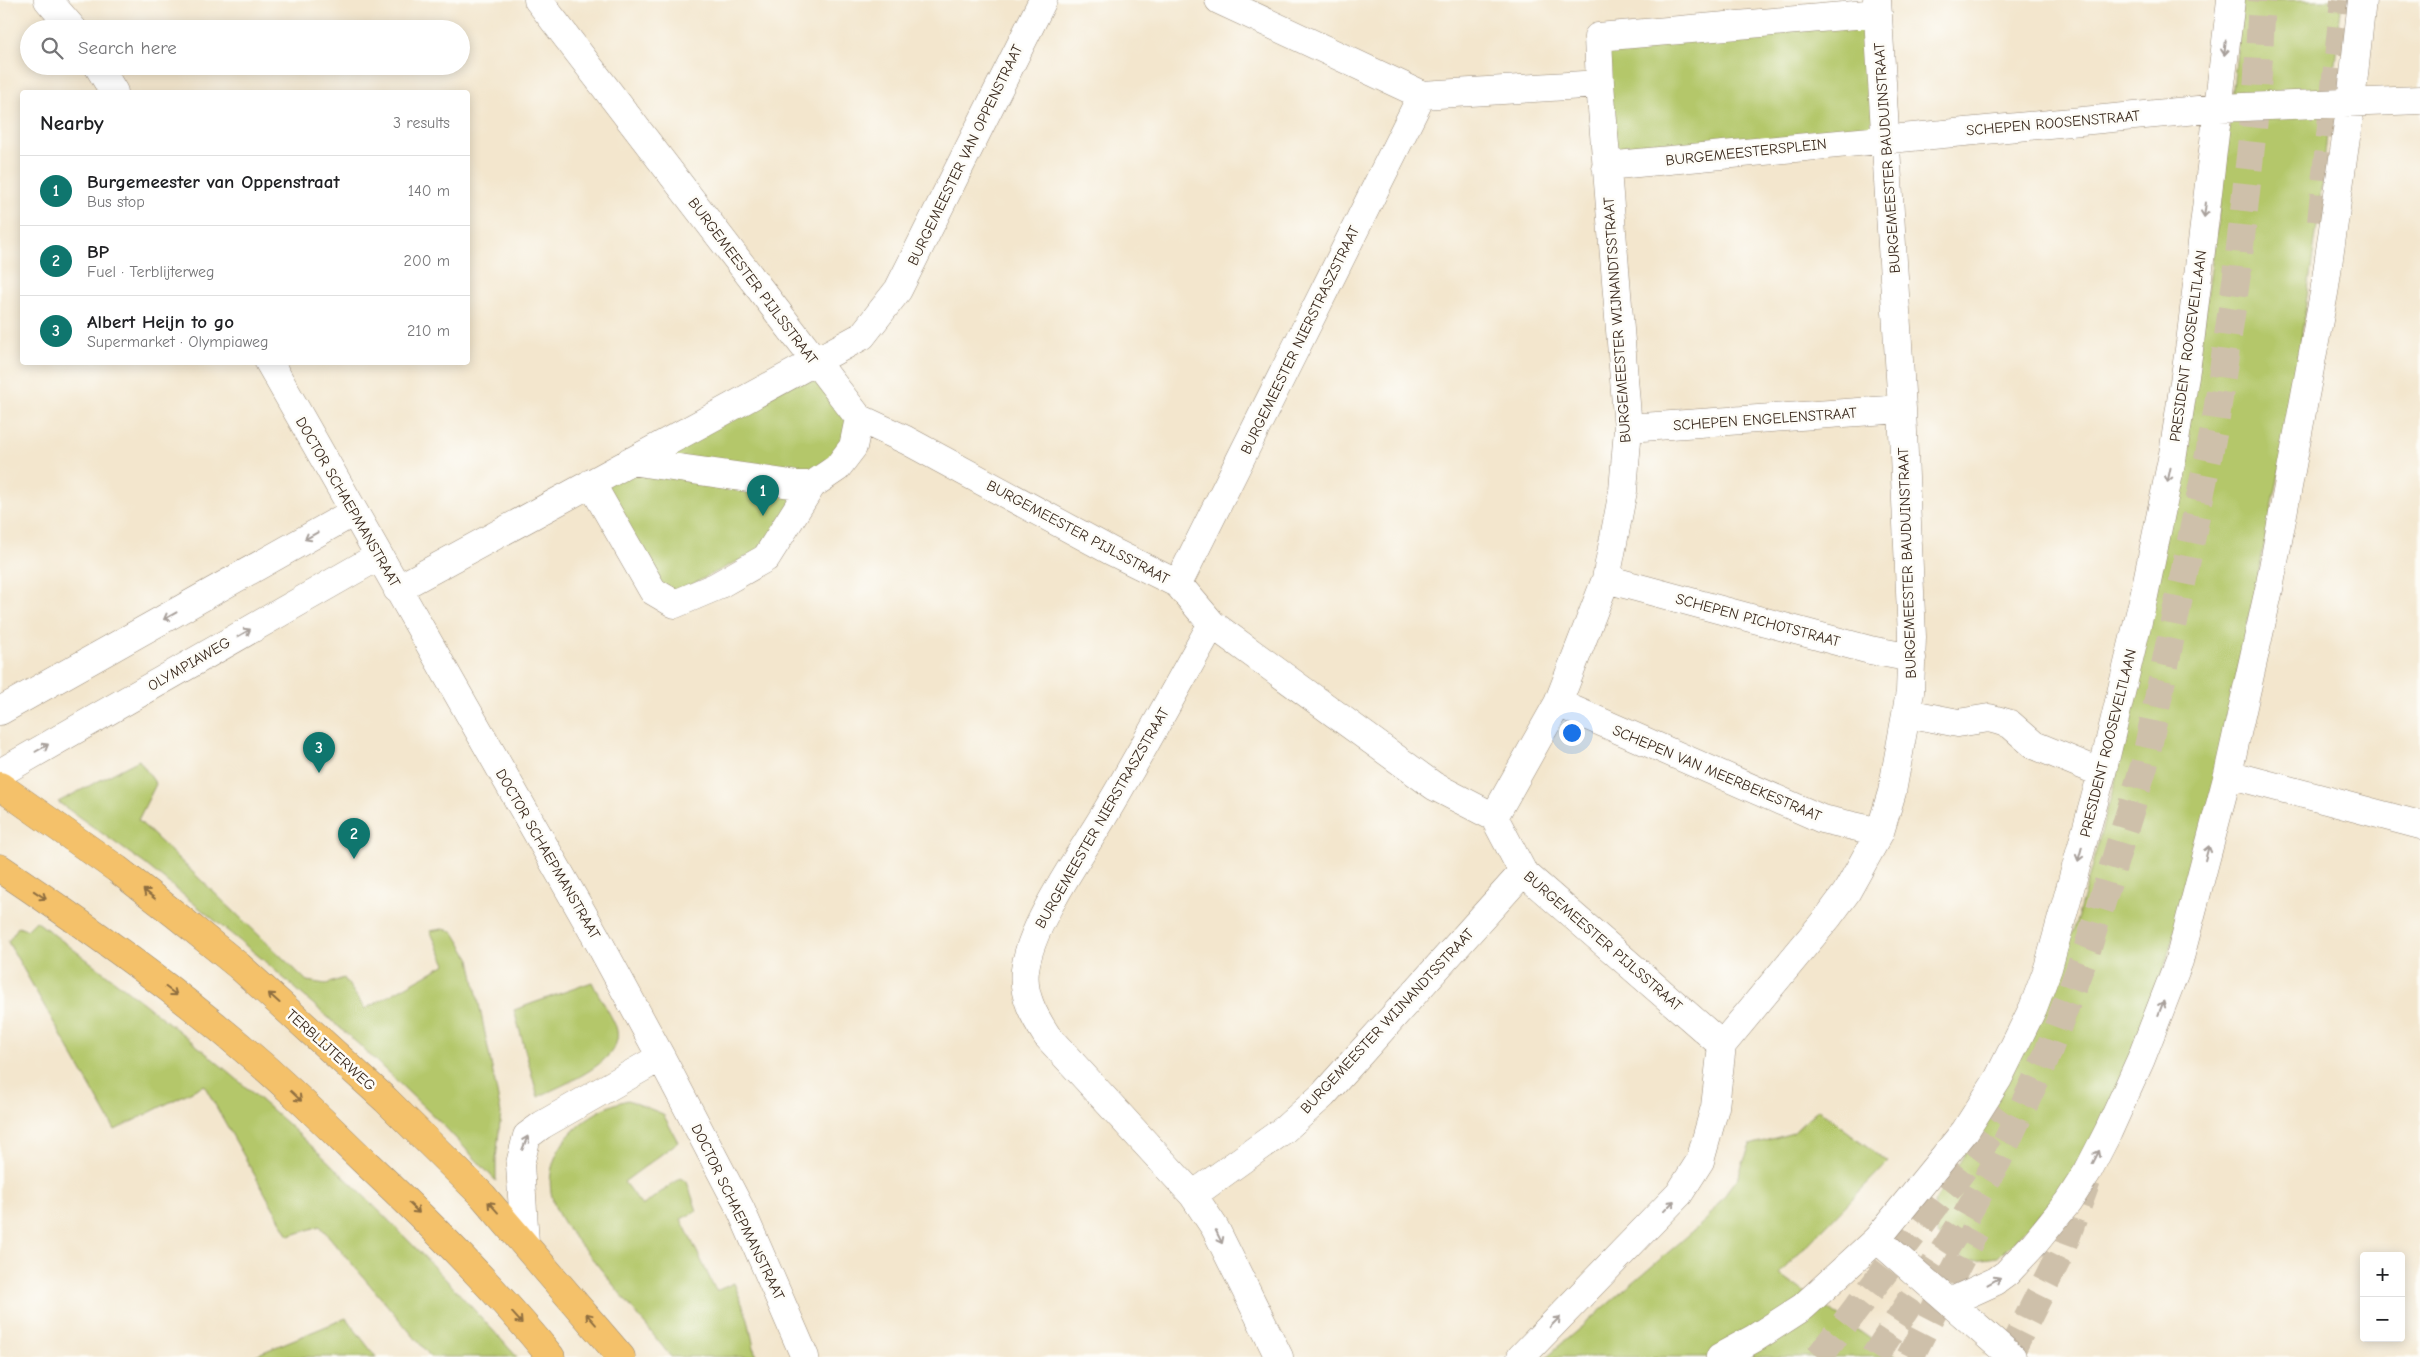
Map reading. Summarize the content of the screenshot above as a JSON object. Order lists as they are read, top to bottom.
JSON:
{
  "streets": {
    "main road": ["TERBLIJTERWEG"],
    "street": [
      "SCHEPEN ROOSENSTRAAT",
      "BURGEMEESTERSPLEIN",
      "BURGEMEESTER VAN OPPENSTRAAT",
      "BURGEMEESTER BAUDUINSTRAAT",
      "BURGEMEESTER PIJLSSTRAAT",
      "BURGEMEESTER WIJNANDTSSTRAAT",
      "BURGEMEESTER NIERSTRASZSTRAAT",
      "PRESIDENT ROOSEVELTLAAN",
      "SCHEPEN ENGELENSTRAAT",
      "DOCTOR SCHAEPMANSTRAAT",
      "SCHEPEN PICHOTSTRAAT",
      "OLYMPIAWEG",
      "SCHEPEN VAN MEERBEKESTRAAT"
    ]
  },
  "crossings": [
    ["SCHEPEN ROOSENSTRAAT", "BURGEMEESTERSPLEIN"],
    ["SCHEPEN ROOSENSTRAAT", "BURGEMEESTER BAUDUINSTRAAT"],
    ["SCHEPEN ROOSENSTRAAT", "PRESIDENT ROOSEVELTLAAN"],
    ["BURGEMEESTERSPLEIN", "BURGEMEESTER BAUDUINSTRAAT"],
    ["BURGEMEESTERSPLEIN", "BURGEMEESTER WIJNANDTSSTRAAT"],
    ["BURGEMEESTER VAN OPPENSTRAAT", "BURGEMEESTER PIJLSSTRAAT"],
    ["BURGEMEESTER VAN OPPENSTRAAT", "DOCTOR SCHAEPMANSTRAAT"],
    ["BURGEMEESTER BAUDUINSTRAAT", "BURGEMEESTER PIJLSSTRAAT"],
    ["BURGEMEESTER BAUDUINSTRAAT", "BURGEMEESTER WIJNANDTSSTRAAT"],
    ["BURGEMEESTER BAUDUINSTRAAT", "SCHEPEN ENGELENSTRAAT"],
    ["BURGEMEESTER BAUDUINSTRAAT", "SCHEPEN PICHOTSTRAAT"],
    ["BURGEMEESTER BAUDUINSTRAAT", "SCHEPEN VAN MEERBEKESTRAAT"],
    ["BURGEMEESTER PIJLSSTRAAT", "BURGEMEESTER WIJNANDTSSTRAAT"],
    ["BURGEMEESTER PIJLSSTRAAT", "BURGEMEESTER NIERSTRASZSTRAAT"],
    ["BURGEMEESTER WIJNANDTSSTRAAT", "BURGEMEESTER NIERSTRASZSTRAAT"],
    ["BURGEMEESTER WIJNANDTSSTRAAT", "SCHEPEN ENGELENSTRAAT"],
    ["BURGEMEESTER WIJNANDTSSTRAAT", "SCHEPEN PICHOTSTRAAT"],
    ["BURGEMEESTER WIJNANDTSSTRAAT", "SCHEPEN VAN MEERBEKESTRAAT"],
    ["DOCTOR SCHAEPMANSTRAAT", "OLYMPIAWEG"]
  ],
  "page": {
    "search": "Search here",
    "heading": ["Nearby", "3 results"],
    "list": [
      {
        "mark": "1",
        "name": "Burgemeester van Oppenstraat",
        "note": "Bus stop",
        "value": "140 m"
      },
      {
        "mark": "2",
        "name": "BP",
        "note": "Fuel · Terblijterweg",
        "value": "200 m"
      },
      {
        "mark": "3",
        "name": "Albert Heijn to go",
        "note": "Supermarket · Olympiaweg",
        "value": "210 m"
      }
    ],
    "pins": ["1", "3", "2"],
    "map_buttons": ["+", "−"]
  }
}
